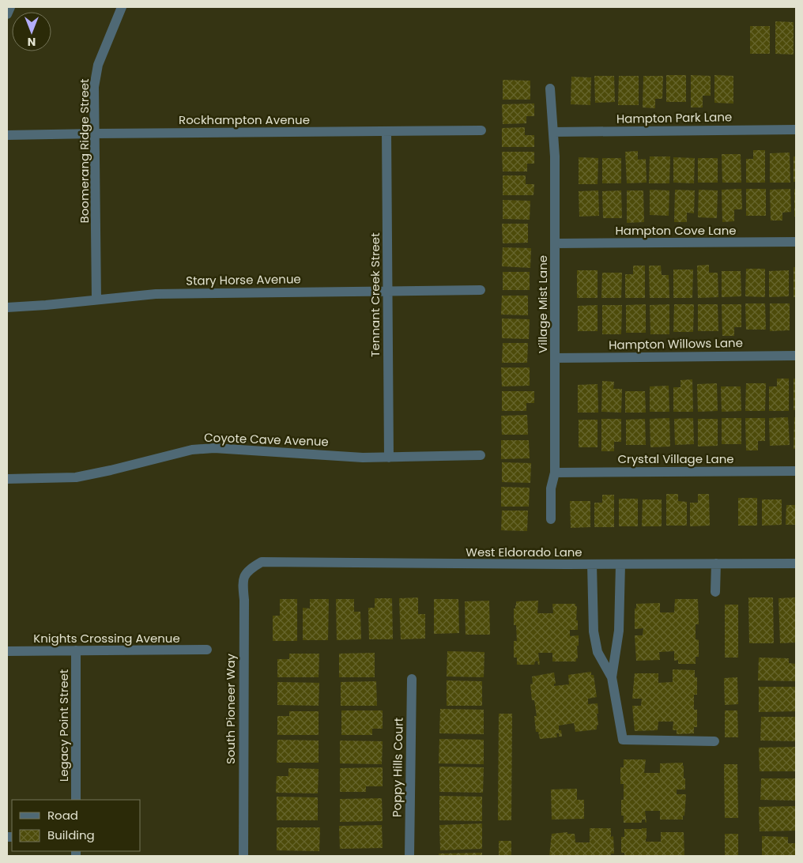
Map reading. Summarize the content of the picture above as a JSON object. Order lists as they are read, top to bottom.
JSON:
{
  "streets": {
    "street": [
      "Hampton Park Lane",
      "Rockhampton Avenue",
      "Boomerang Ridge Street",
      "Hampton Cove Lane",
      "Stary Horse Avenue",
      "Tennant Creek Street",
      "Village Mist Lane",
      "Hampton Willows Lane",
      "Coyote Cave Avenue",
      "Crystal Village Lane",
      "West Eldorado Lane",
      "Knights Crossing Avenue",
      "South Pioneer Way",
      "Legacy Point Street",
      "Poppy Hills Court"
    ]
  },
  "crossings": [
    ["Hampton Park Lane", "Village Mist Lane"],
    ["Rockhampton Avenue", "Boomerang Ridge Street"],
    ["Rockhampton Avenue", "Tennant Creek Street"],
    ["Boomerang Ridge Street", "Stary Horse Avenue"],
    ["Hampton Cove Lane", "Village Mist Lane"],
    ["Stary Horse Avenue", "Tennant Creek Street"],
    ["Tennant Creek Street", "Coyote Cave Avenue"],
    ["Village Mist Lane", "Hampton Willows Lane"],
    ["Village Mist Lane", "Crystal Village Lane"],
    ["West Eldorado Lane", "South Pioneer Way"],
    ["Knights Crossing Avenue", "Legacy Point Street"]
  ],
  "legend": ["Road", "Building"],
  "north": "bottom"
}
